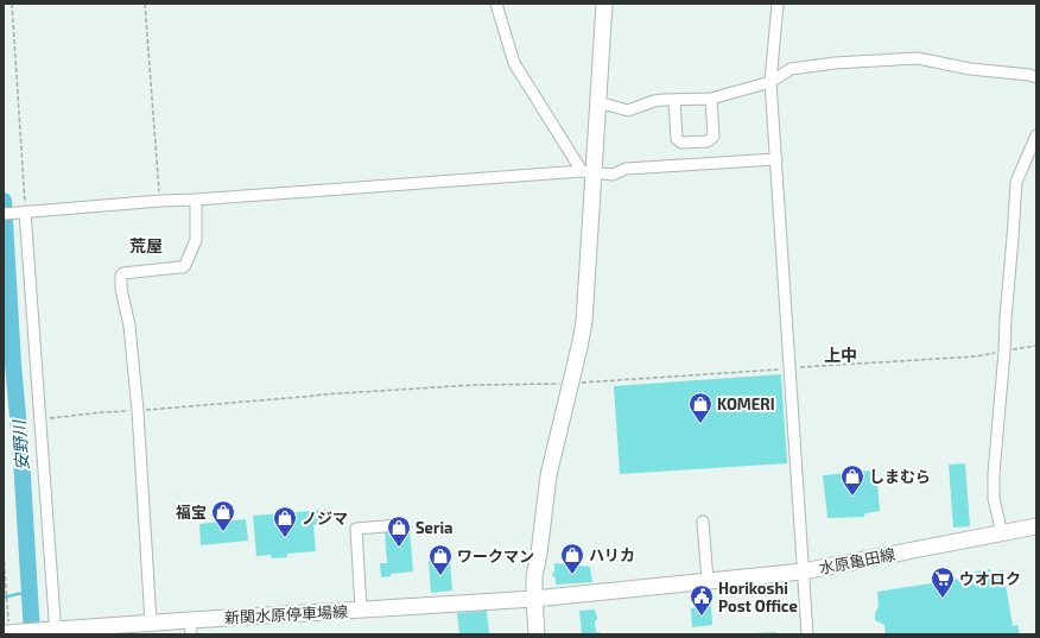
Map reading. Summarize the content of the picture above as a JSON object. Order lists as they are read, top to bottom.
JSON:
{
  "streets": {
    "main road": ["水原亀田線", "新関水原停車場線"]
  },
  "crossings": [
    ["水原亀田線", "新関水原停車場線"]
  ],
  "districts": ["荒屋", "上中"],
  "water": ["安野川"],
  "places": {
    "shop": [
      "KOMERI",
      "しまむら",
      "福宝",
      "ノジマ",
      "Seria",
      "ハリカ",
      "ワークマン"
    ],
    "supermarket": ["ウオロク"],
    "public building": ["Horikoshi Post Office"]
  }
}
